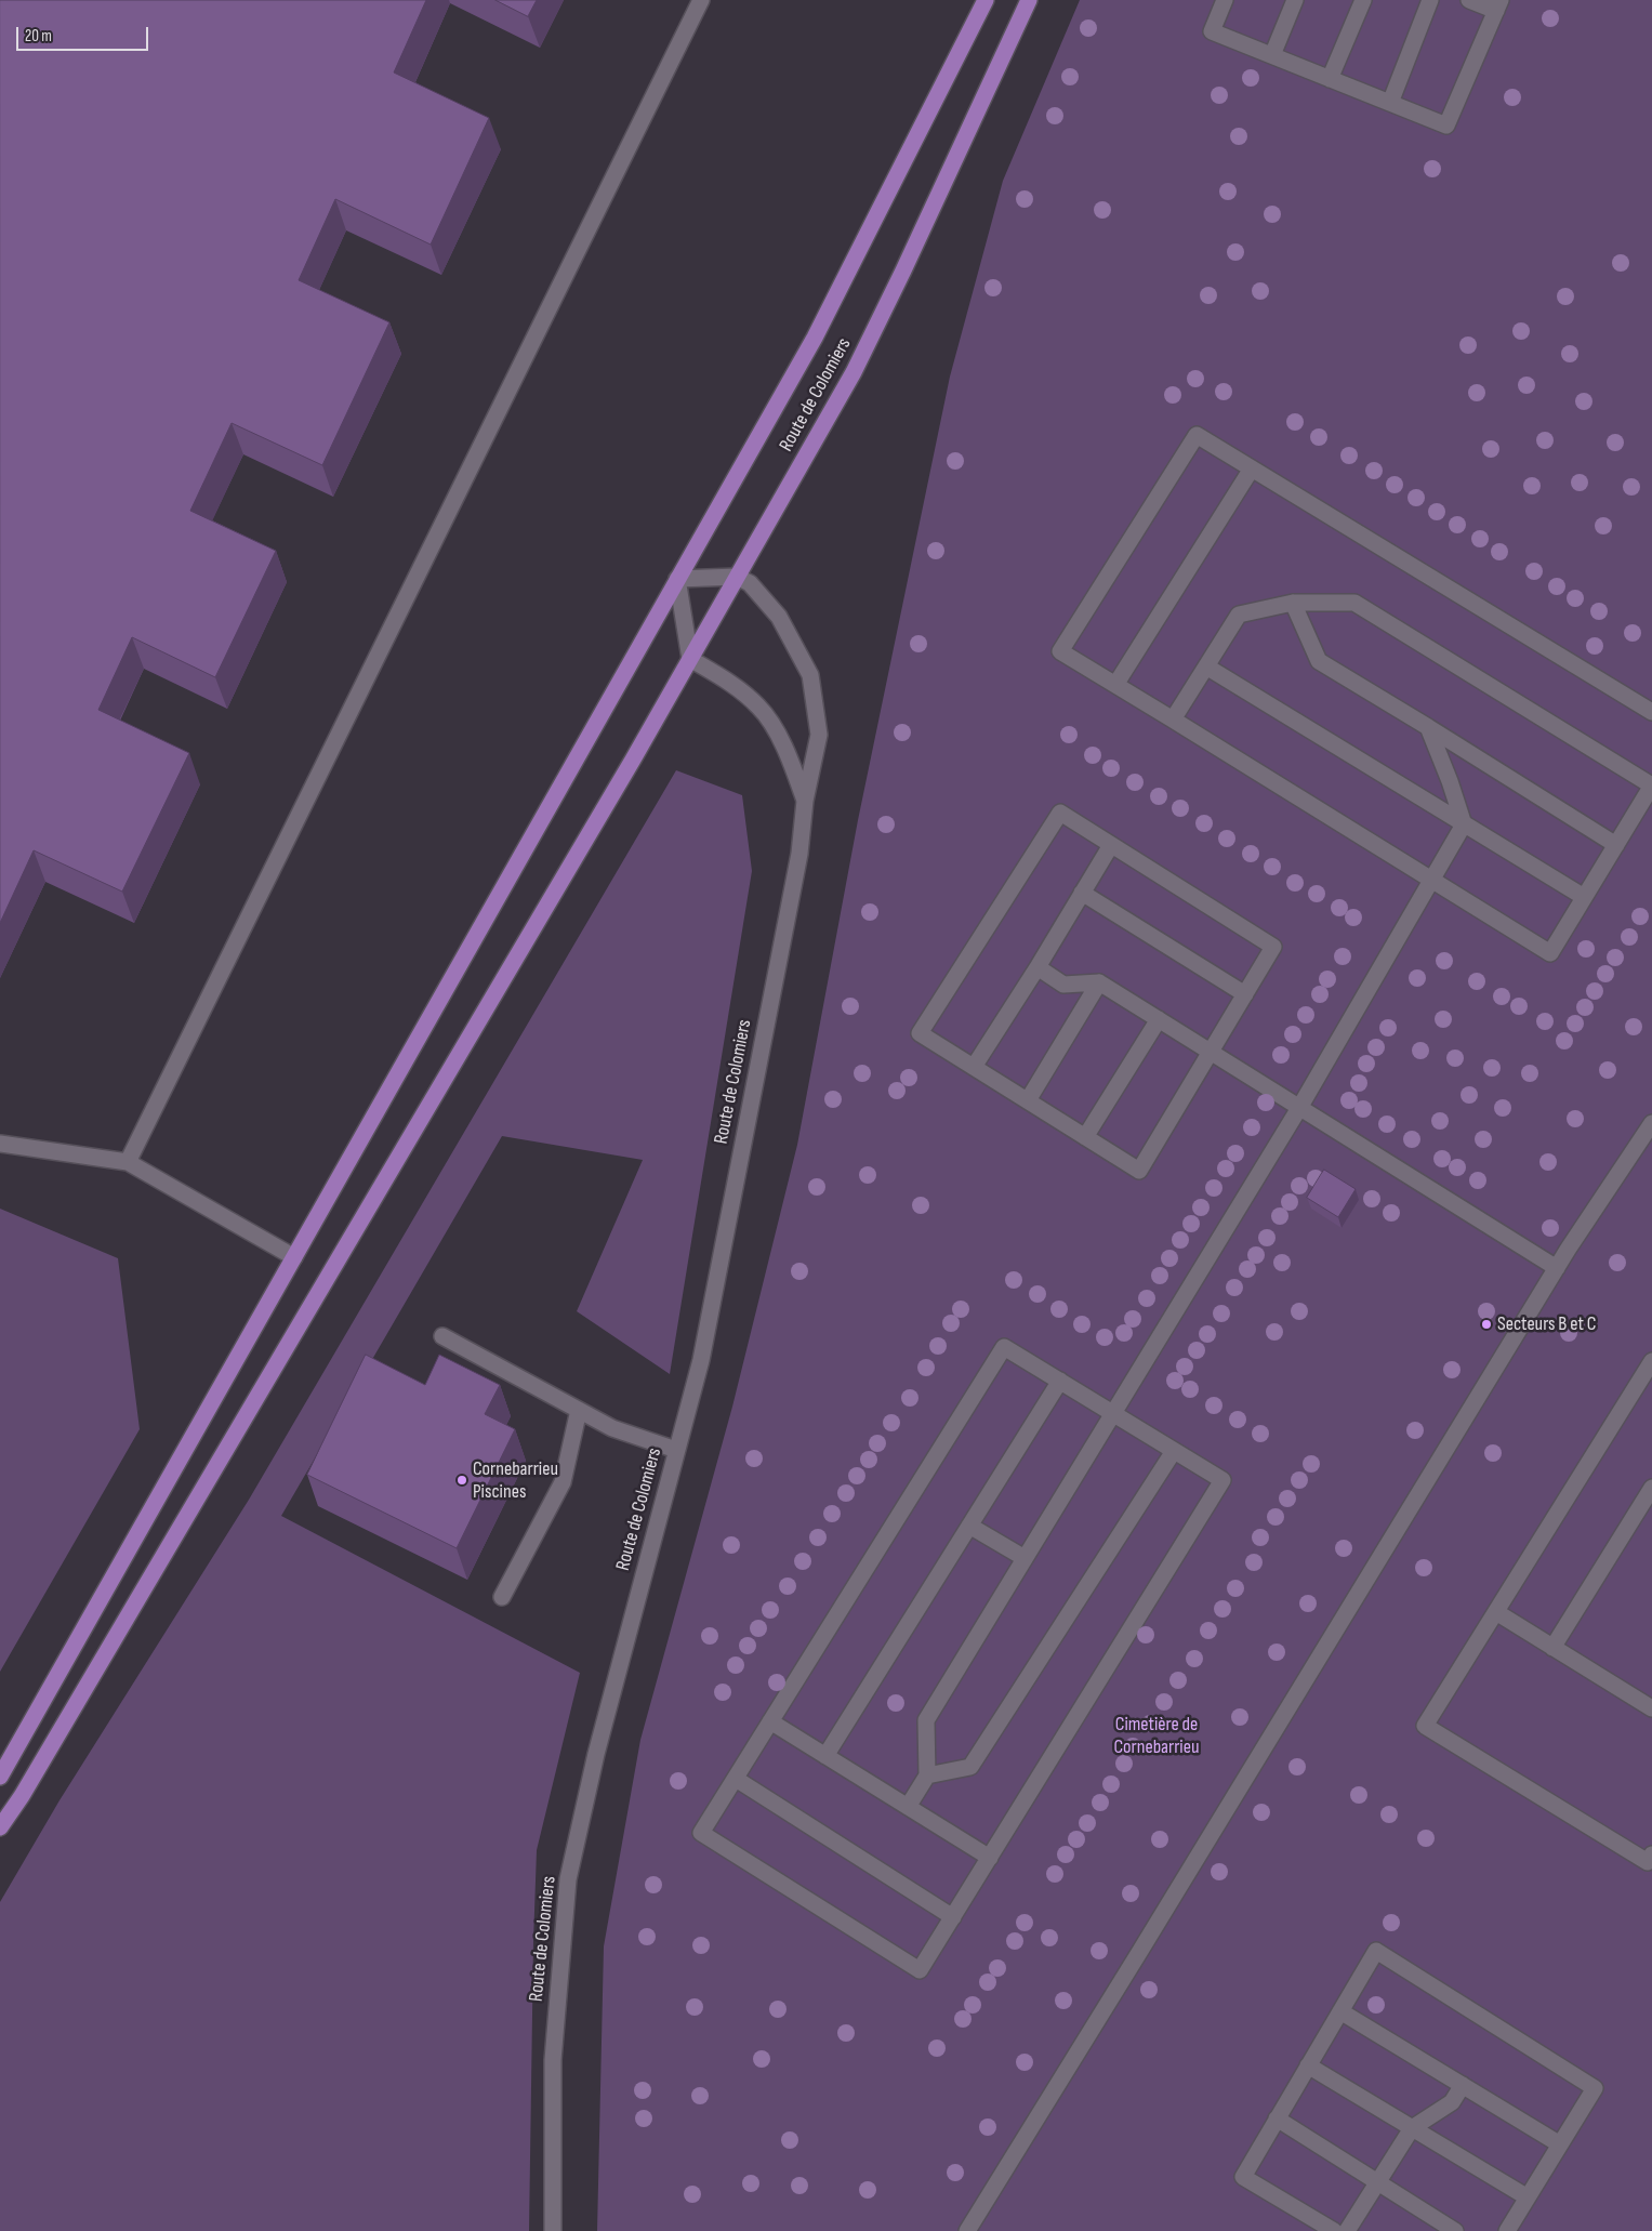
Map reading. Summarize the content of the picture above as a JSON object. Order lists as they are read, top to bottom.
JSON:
{
  "streets": {
    "main road": ["Route de Colomiers"]
  },
  "parks": ["Cimetière de Cornebarrieu"],
  "places": ["Secteurs B et C", "Cornebarrieu Piscines"],
  "scale_bar": "20 m"
}
